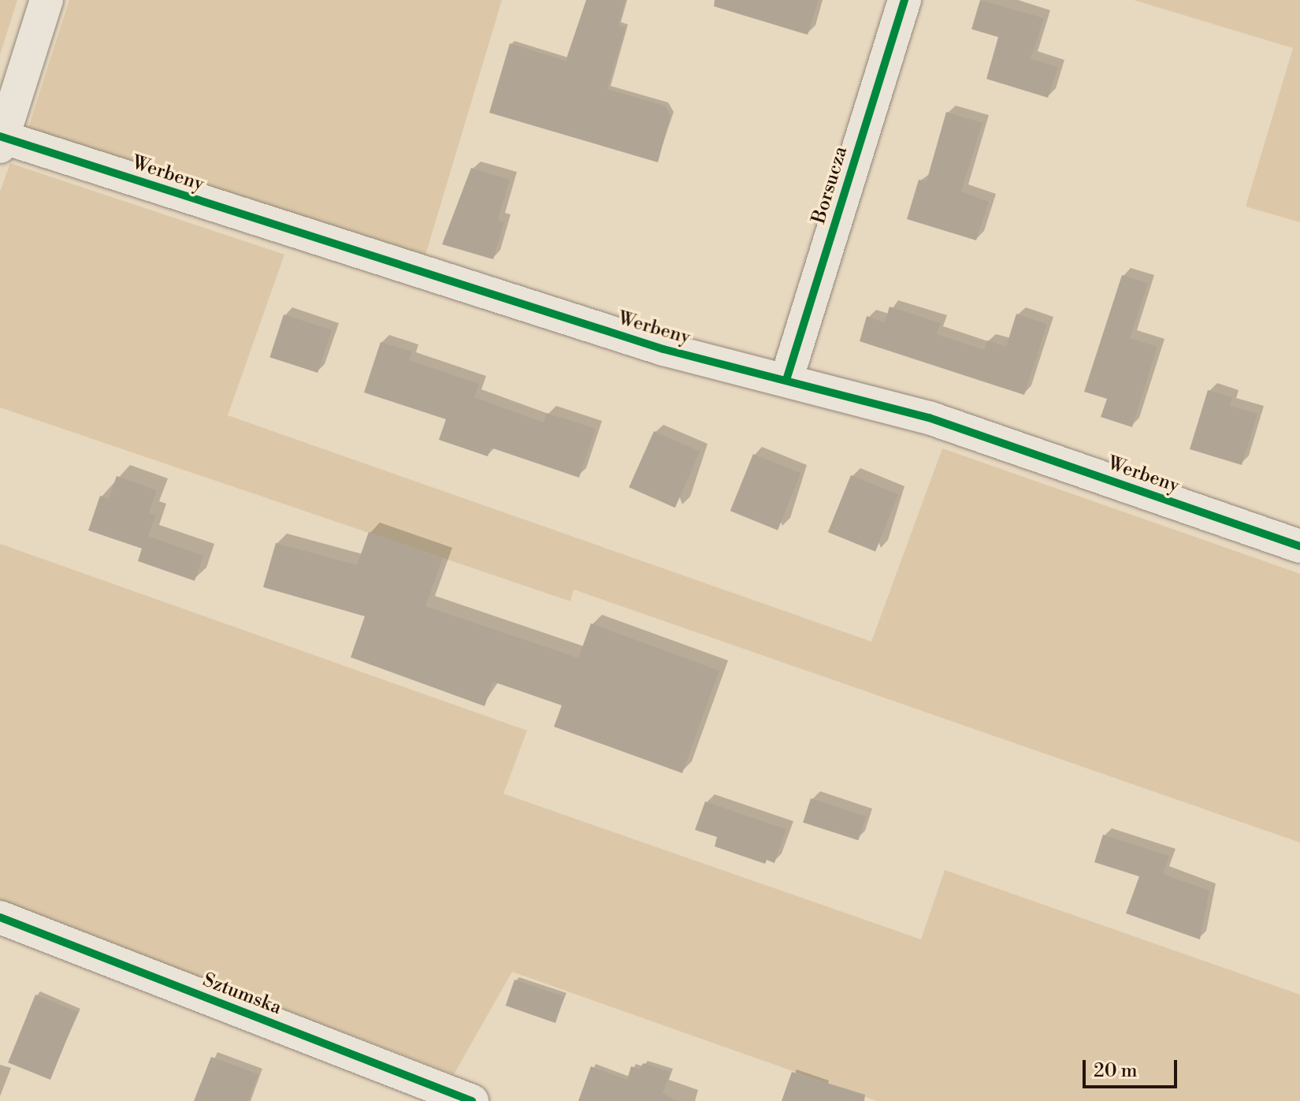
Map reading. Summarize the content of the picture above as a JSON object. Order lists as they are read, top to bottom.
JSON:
{
  "streets": {
    "street": ["Werbeny", "Borsucza", "Sztumska"]
  },
  "crossings": [
    ["Werbeny", "Borsucza"]
  ],
  "scale_bar": "20 m"
}
